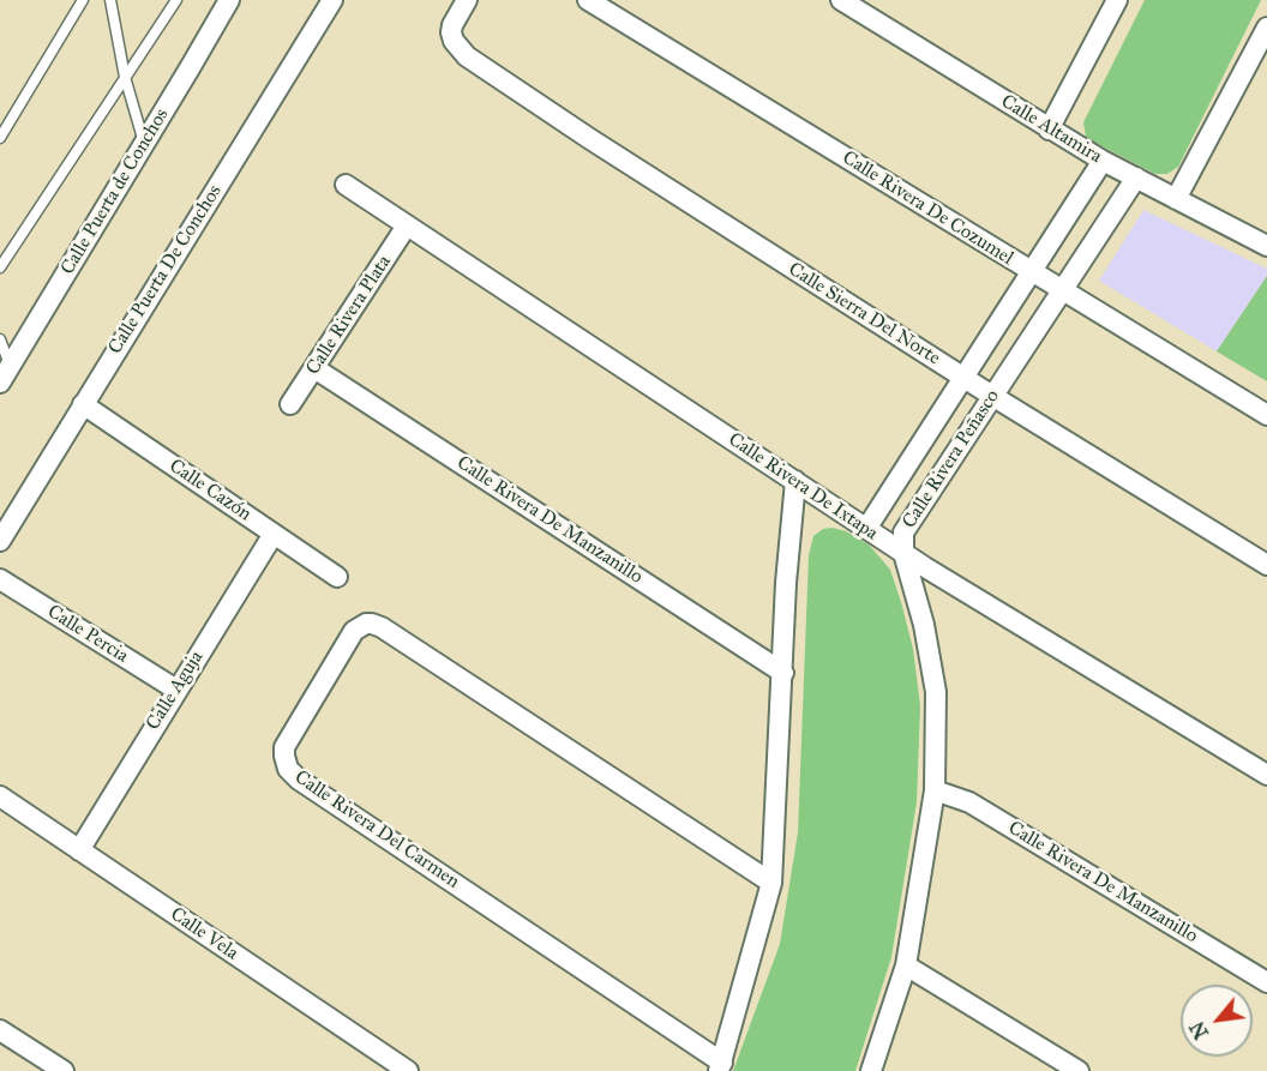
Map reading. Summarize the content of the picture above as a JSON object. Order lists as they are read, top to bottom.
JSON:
{
  "streets": {
    "street": [
      "Calle Altamira",
      "Calle Puerta de Conchos",
      "Calle Rivera De Cozumel",
      "Calle Puerta De Conchos",
      "Calle Sierra Del Norte",
      "Calle Rivera Plata",
      "Calle Rivera Peñasco",
      "Calle Rivera De Ixtapa",
      "Calle Cazón",
      "Calle Rivera De Manzanillo",
      "Calle Percia",
      "Calle Aguja",
      "Calle Rivera Del Carmen",
      "Calle Vela"
    ]
  },
  "crossings": [
    ["Calle Altamira", "Calle Rivera Peñasco"],
    ["Calle Rivera De Cozumel", "Calle Rivera Peñasco"],
    ["Calle Puerta De Conchos", "Calle Cazón"],
    ["Calle Sierra Del Norte", "Calle Rivera Peñasco"],
    ["Calle Rivera Plata", "Calle Rivera De Ixtapa"],
    ["Calle Rivera Plata", "Calle Rivera De Manzanillo"],
    ["Calle Rivera Peñasco", "Calle Rivera De Ixtapa"],
    ["Calle Rivera Peñasco", "Calle Rivera De Manzanillo"],
    ["Calle Cazón", "Calle Aguja"],
    ["Calle Percia", "Calle Aguja"],
    ["Calle Aguja", "Calle Vela"]
  ],
  "north": "bottom left"
}
